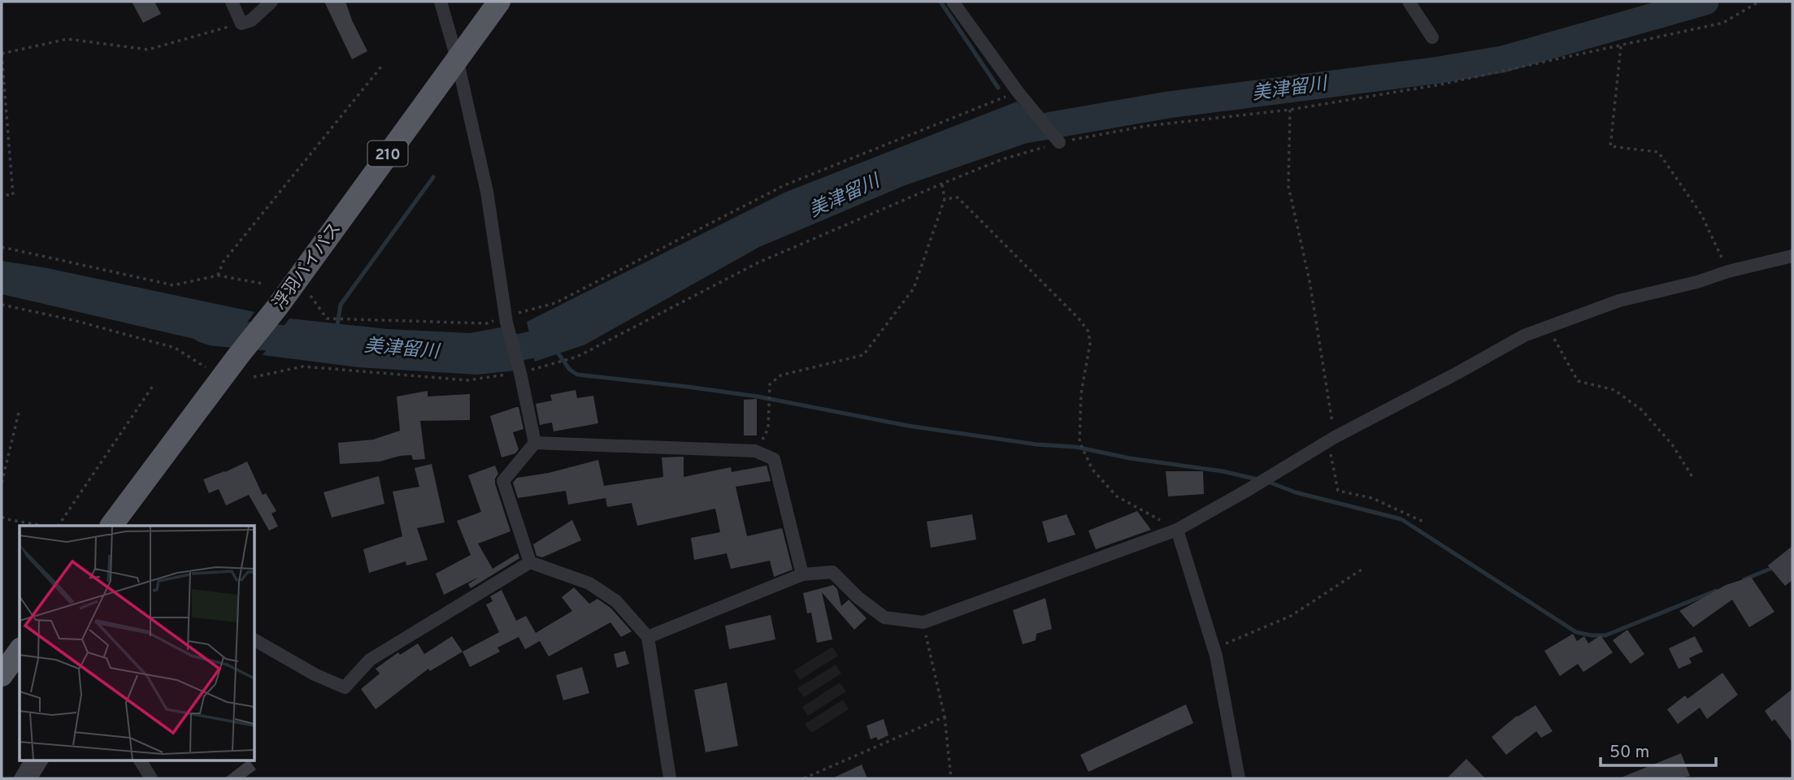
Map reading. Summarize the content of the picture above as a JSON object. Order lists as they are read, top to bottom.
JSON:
{
  "streets": {
    "highway": ["210", "浮羽バイパス"]
  },
  "water": ["美津留川"],
  "scale_bar": "50 m"
}
